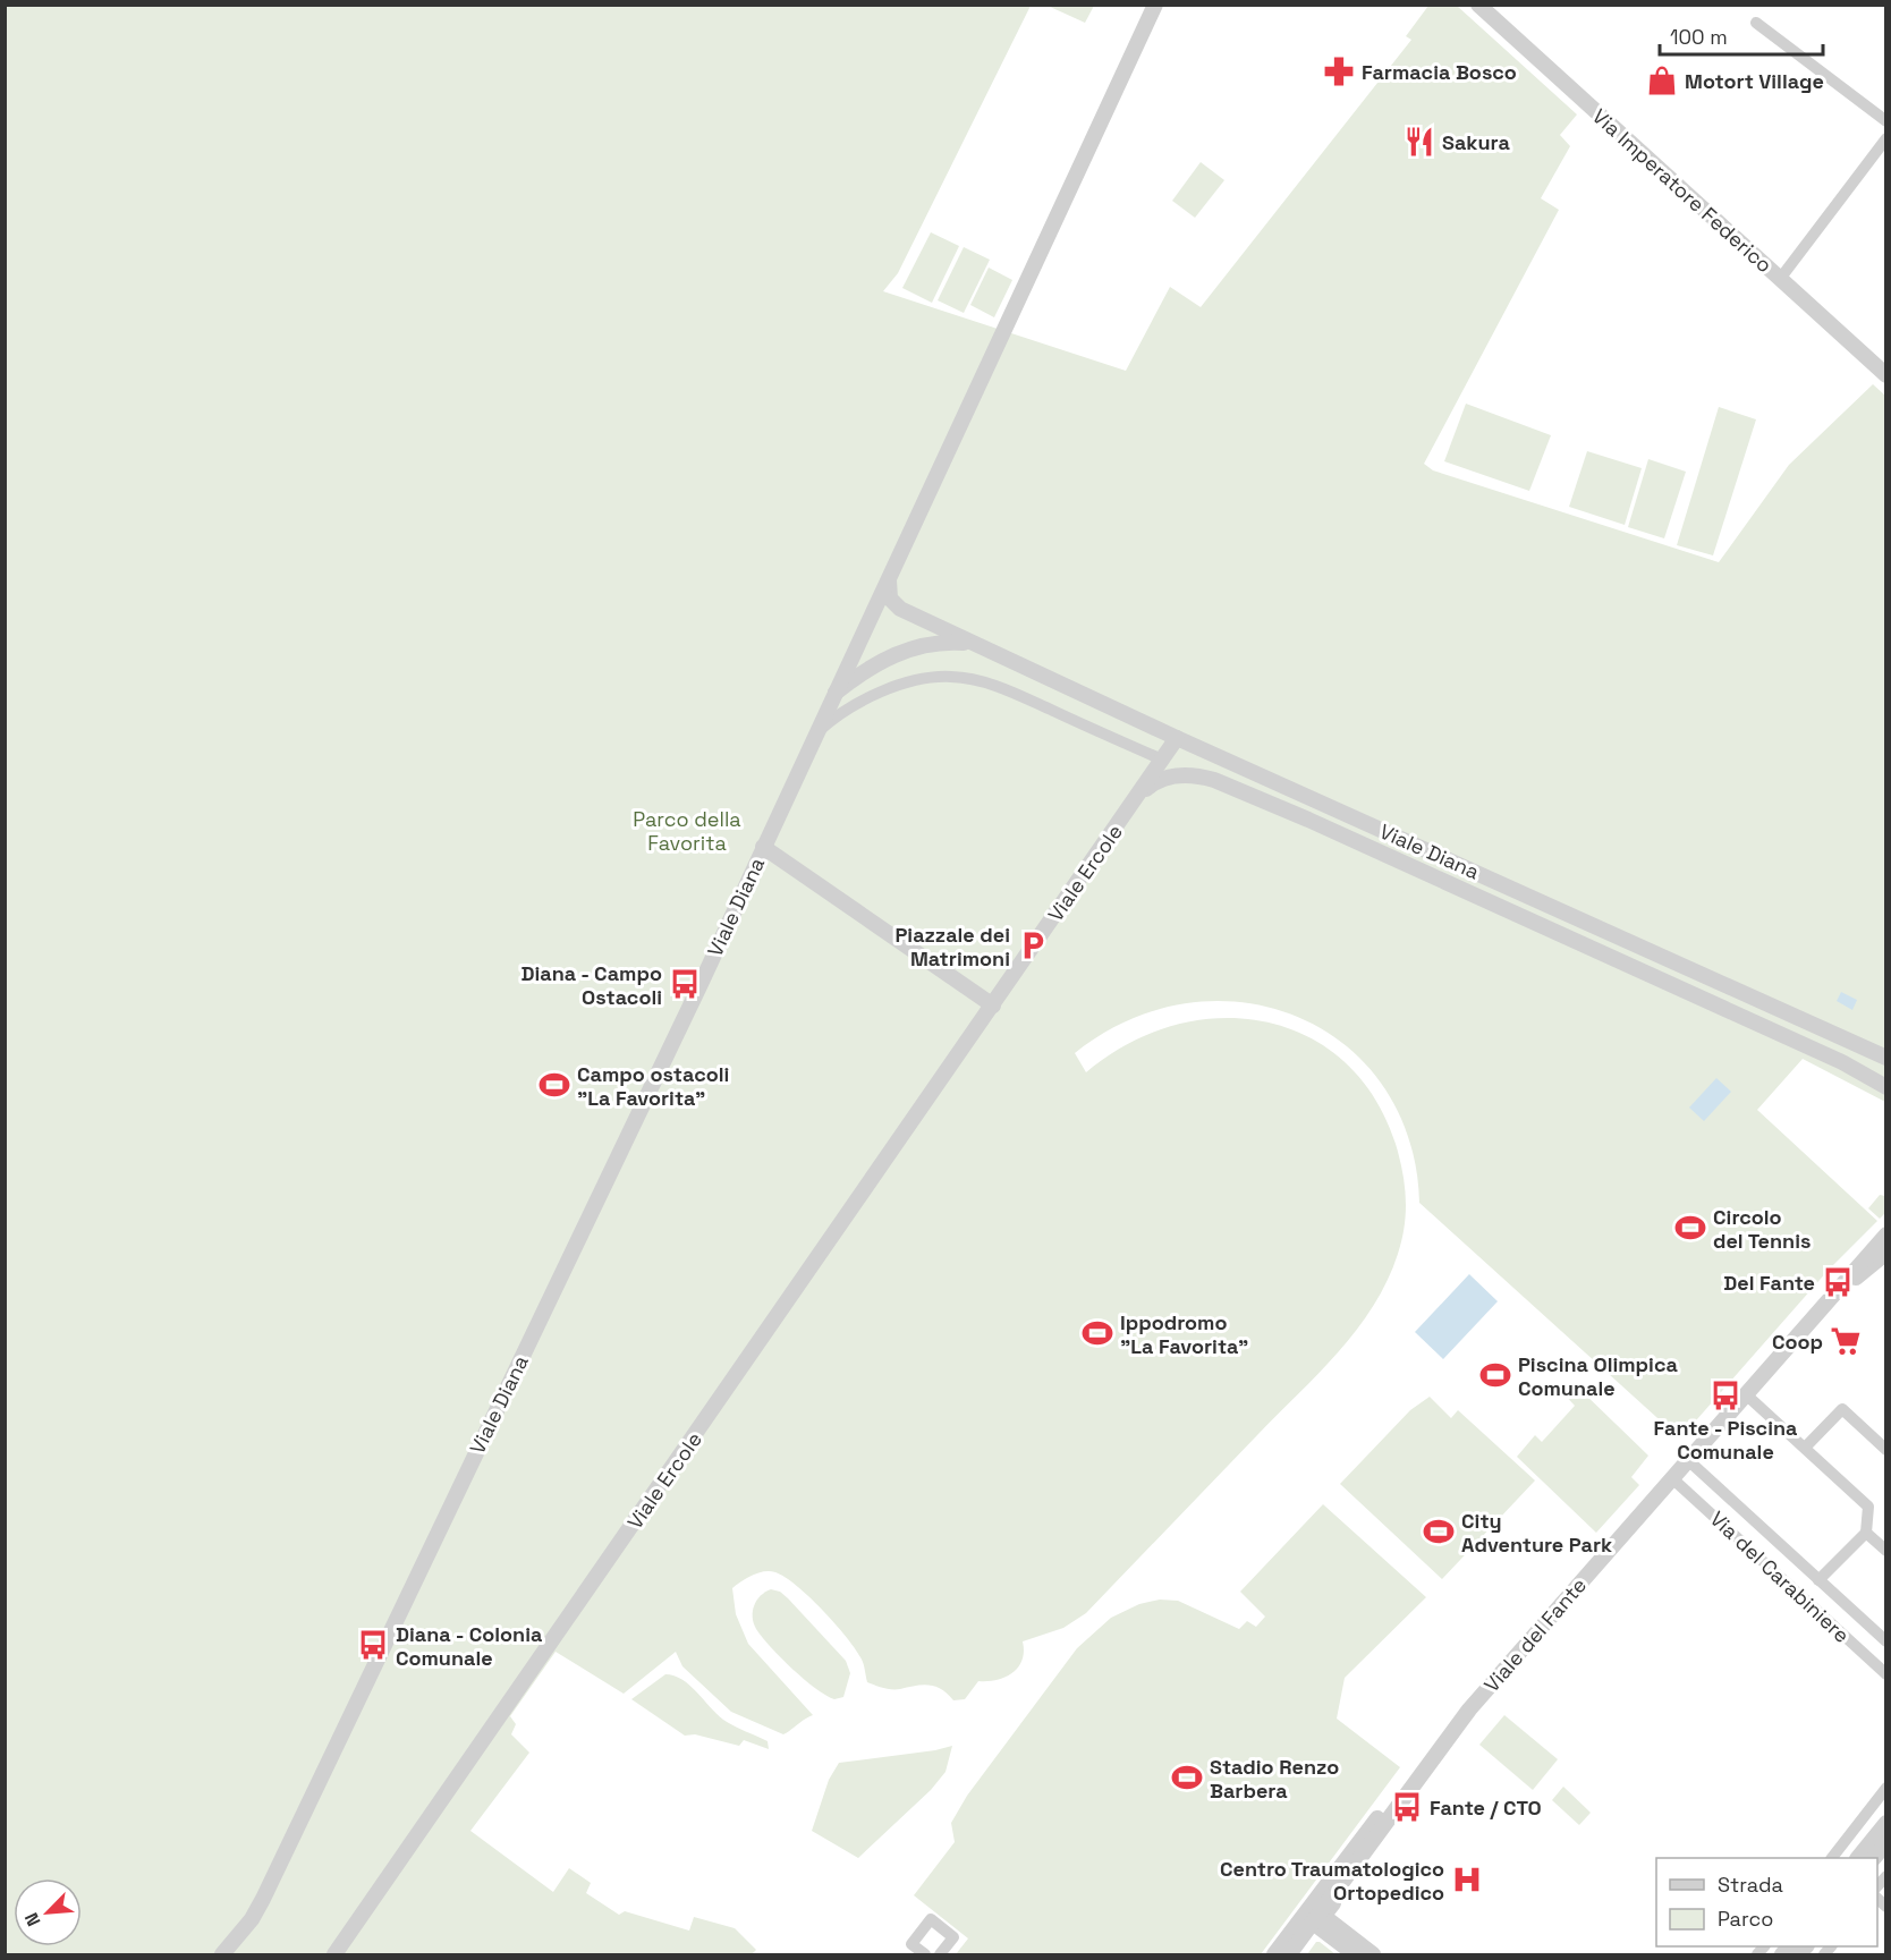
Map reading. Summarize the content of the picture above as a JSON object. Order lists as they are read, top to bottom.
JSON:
{
  "streets": {
    "street": [
      "Via Imperatore Federico",
      "Viale Diana",
      "Viale Ercole",
      "Via del Carabiniere",
      "Viale del Fante"
    ]
  },
  "crossings": [
    ["Viale Diana", "Viale Ercole"],
    ["Via del Carabiniere", "Viale del Fante"]
  ],
  "parks": ["Parco della Favorita"],
  "places": {
    "pharmacy": ["Farmacia Bosco"],
    "shop": ["Motort Village"],
    "restaurant": ["Sakura"],
    "parking": ["Piazzale dei Matrimoni"],
    "bus stop": [
      "Diana - Campo Ostacoli",
      "Del Fante",
      "Fante - Piscina Comunale",
      "Diana - Colonia Comunale",
      "Fante / CTO"
    ],
    "sports": [
      "Campo ostacoli \"La Favorita\"",
      "Circolo del Tennis",
      "Ippodromo \"La Favorita\"",
      "Piscina Olimpica Comunale",
      "City Adventure Park",
      "Stadio Renzo Barbera"
    ],
    "supermarket": ["Coop"],
    "hospital": ["Centro Traumatologico Ortopedico"]
  },
  "legend": ["Strada", "Parco"],
  "scale_bar": "100 m",
  "north": "bottom left"
}
